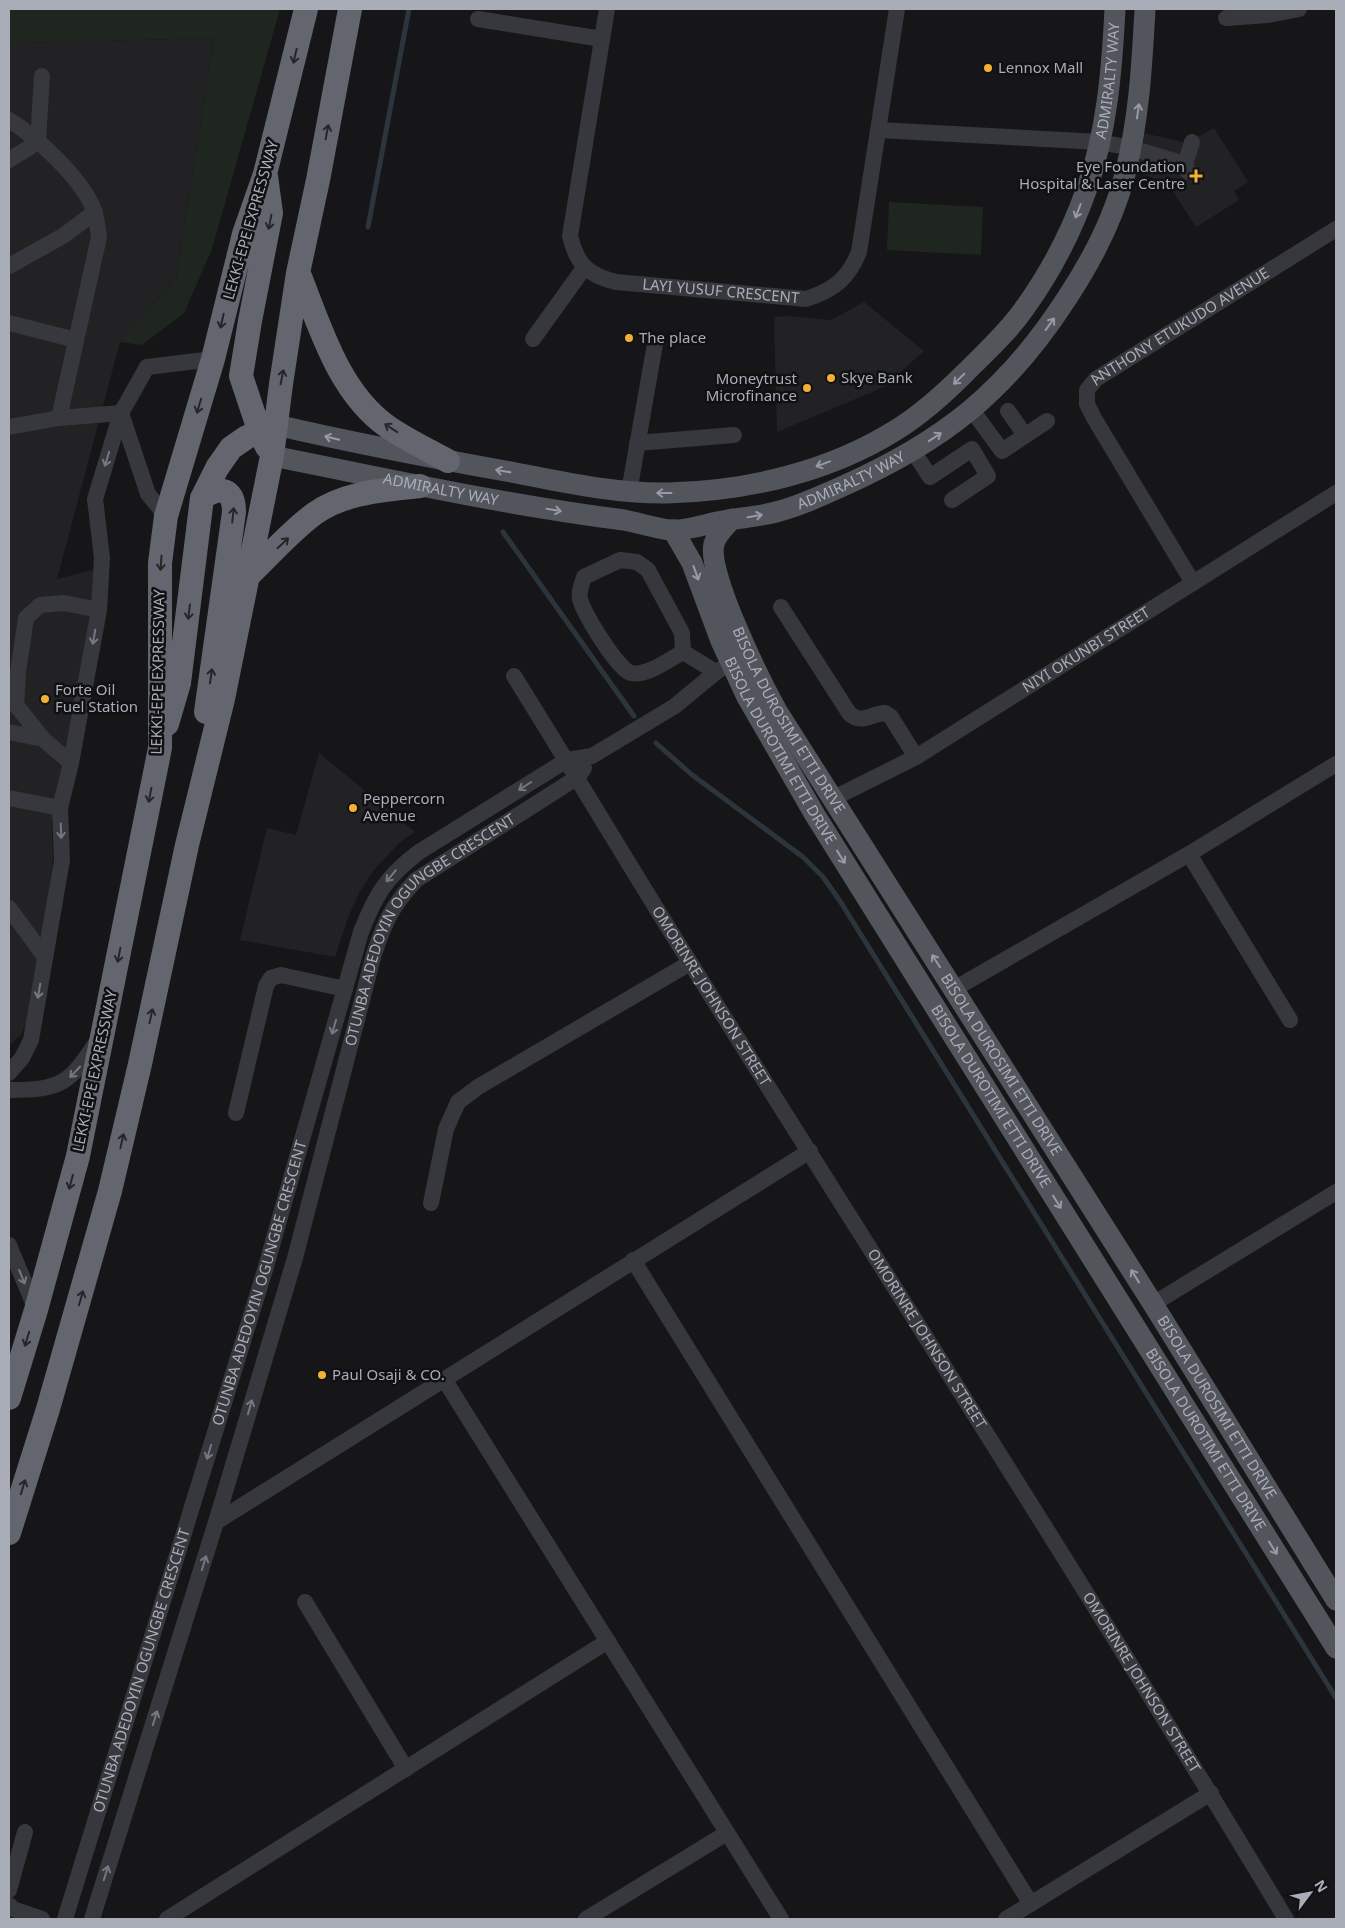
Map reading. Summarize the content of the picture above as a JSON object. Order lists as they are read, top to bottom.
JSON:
{
  "streets": {
    "highway": ["LEKKI-EPE EXPRESSWAY"],
    "main road": ["ADMIRALTY WAY", "BISOLA DUROSIMI ETTI DRIVE", "BISOLA DUROTIMI ETTI DRIVE"],
    "street": [
      "LAYI YUSUF CRESCENT",
      "ANTHONY ETUKUDO AVENUE",
      "NIYI OKUNBI STREET",
      "OTUNBA ADEDOYIN OGUNGBE CRESCENT",
      "OMORINRE JOHNSON STREET"
    ]
  },
  "crossings": [
    ["ADMIRALTY WAY", "BISOLA DUROSIMI ETTI DRIVE"],
    ["ADMIRALTY WAY", "BISOLA DUROTIMI ETTI DRIVE"],
    ["ANTHONY ETUKUDO AVENUE", "NIYI OKUNBI STREET"],
    ["NIYI OKUNBI STREET", "BISOLA DUROSIMI ETTI DRIVE"],
    ["BISOLA DUROSIMI ETTI DRIVE", "BISOLA DUROTIMI ETTI DRIVE"],
    ["BISOLA DUROSIMI ETTI DRIVE", "OTUNBA ADEDOYIN OGUNGBE CRESCENT"],
    ["BISOLA DUROTIMI ETTI DRIVE", "OTUNBA ADEDOYIN OGUNGBE CRESCENT"],
    ["OTUNBA ADEDOYIN OGUNGBE CRESCENT", "OMORINRE JOHNSON STREET"]
  ],
  "one_way": ["BISOLA DUROSIMI ETTI DRIVE", "BISOLA DUROTIMI ETTI DRIVE"],
  "places": {
    "other": [
      "Lennox Mall",
      "The place",
      "Skye Bank",
      "Moneytrust Microfinance",
      "Forte Oil Fuel Station",
      "Peppercorn Avenue",
      "Paul Osaji & CO."
    ],
    "health": ["Eye Foundation Hospital & Laser Centre"]
  },
  "north": "top right"
}
